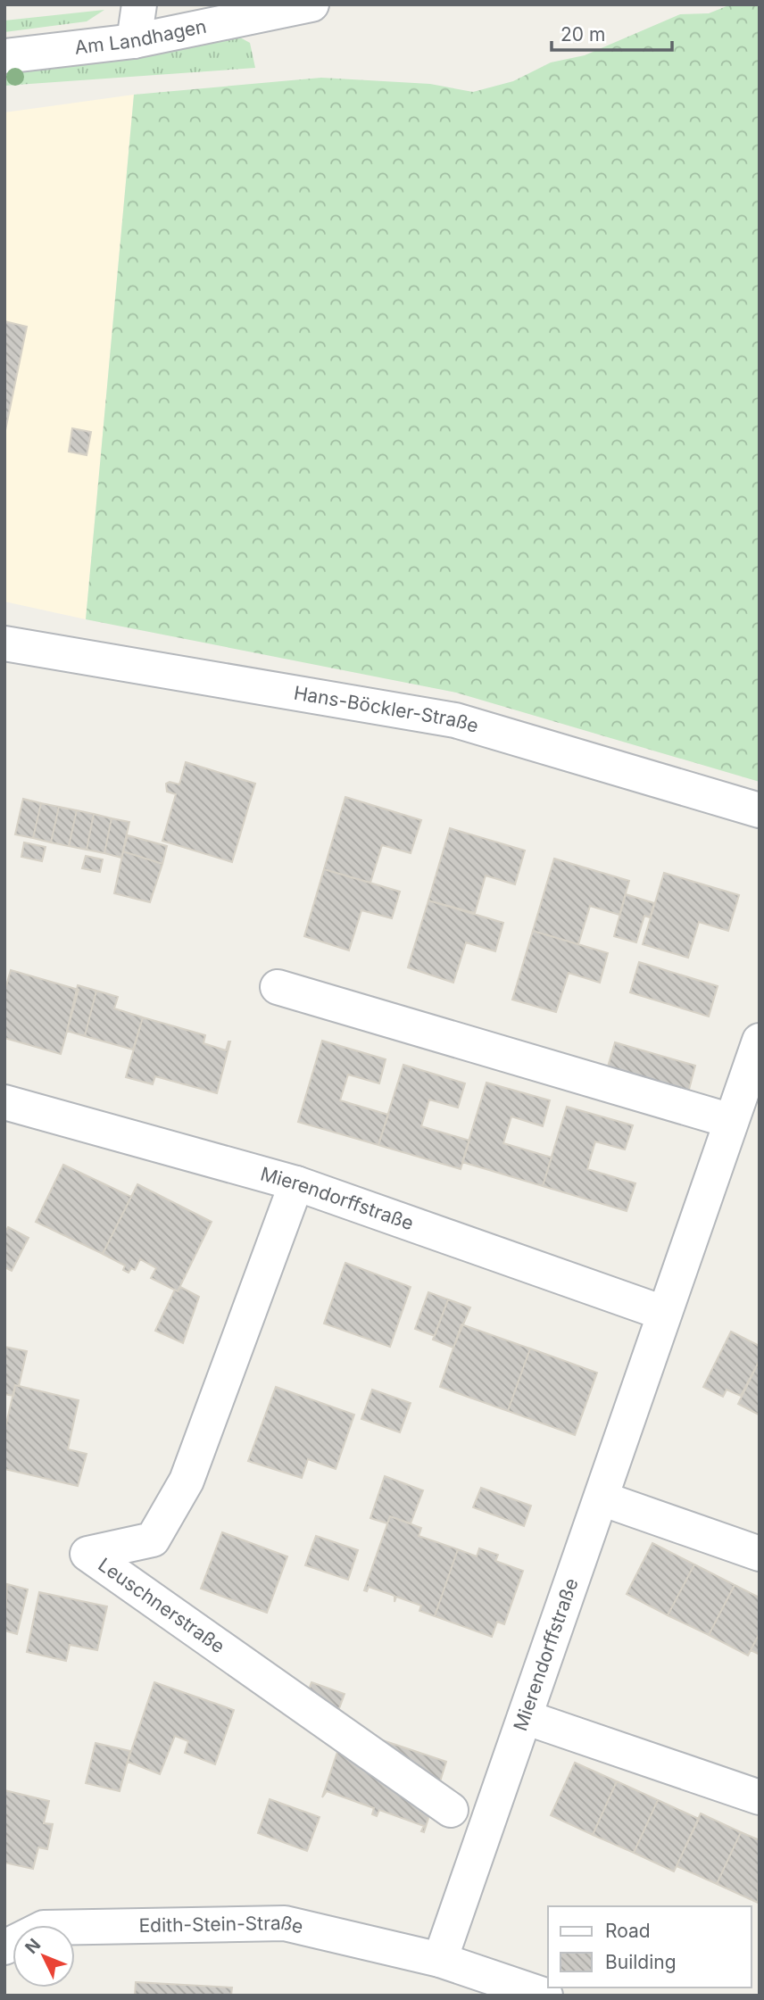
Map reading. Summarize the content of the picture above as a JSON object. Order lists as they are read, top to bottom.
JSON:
{
  "streets": {
    "street": [
      "Am Landhagen",
      "Hans-Böckler-Straße",
      "Mierendorffstraße",
      "Leuschnerstraße",
      "Edith-Stein-Straße"
    ]
  },
  "crossings": [
    ["Mierendorffstraße", "Leuschnerstraße"],
    ["Mierendorffstraße", "Edith-Stein-Straße"]
  ],
  "legend": ["Road", "Building"],
  "scale_bar": "20 m",
  "north": "top left"
}
